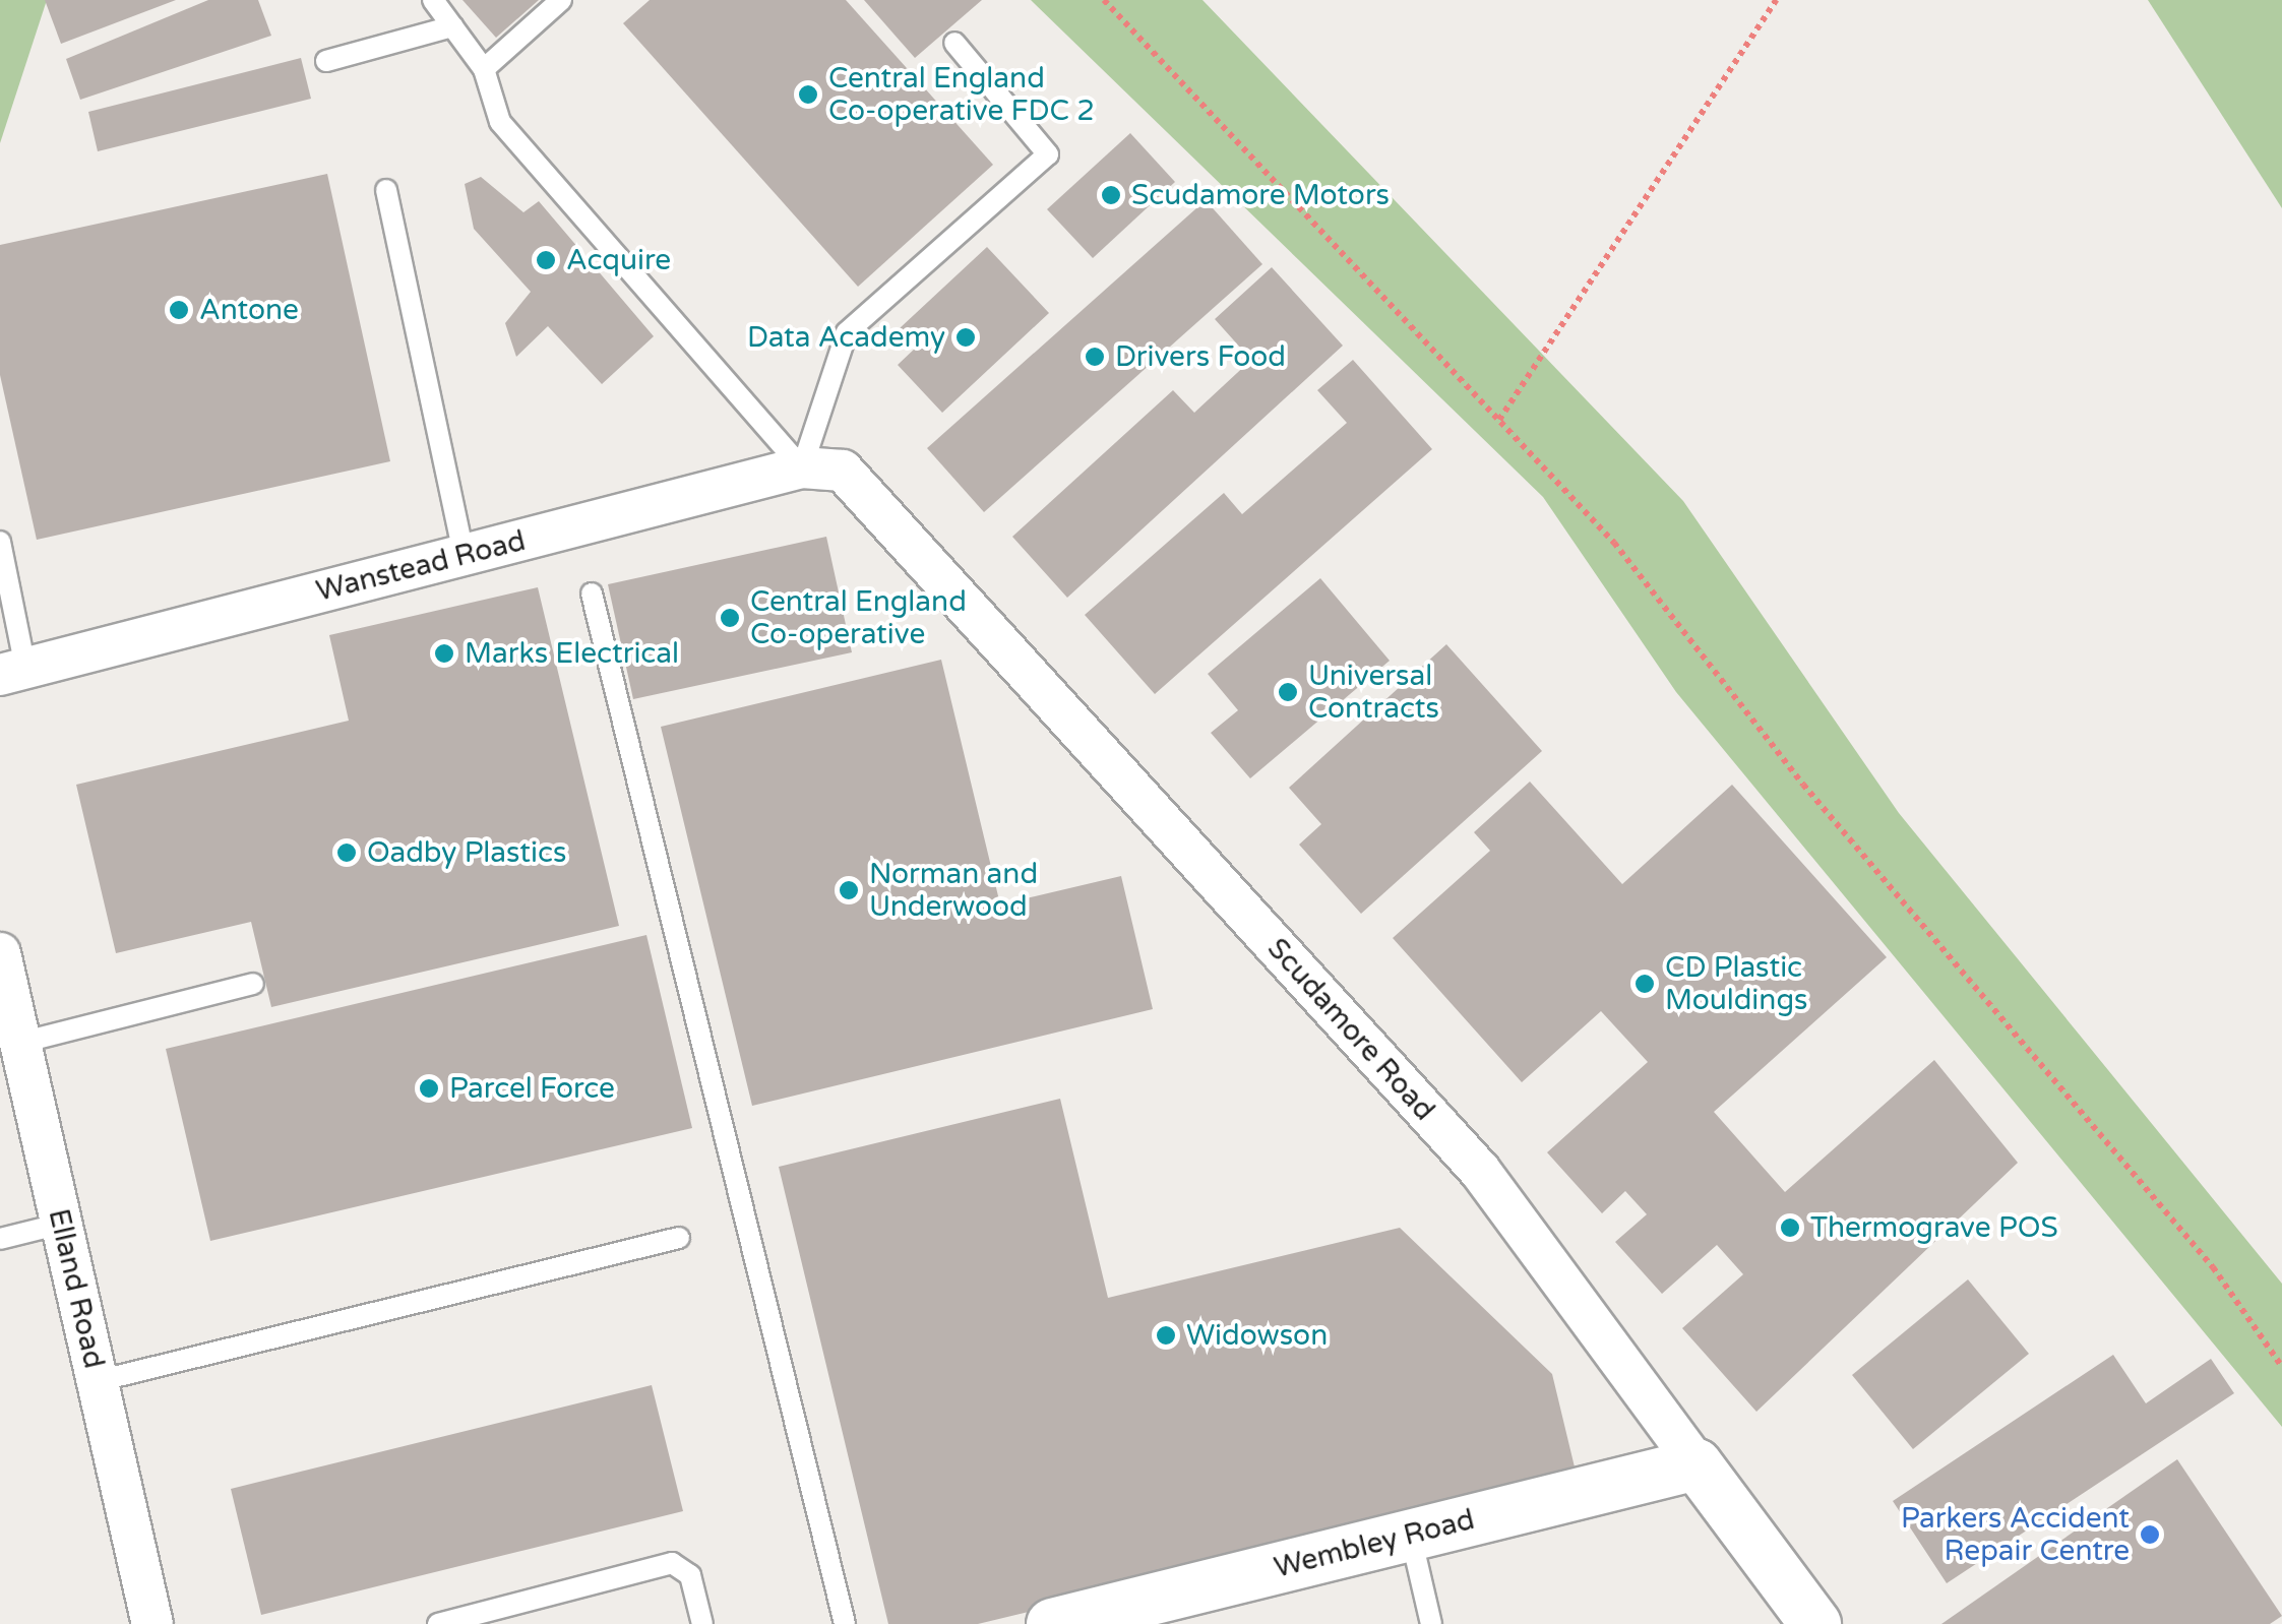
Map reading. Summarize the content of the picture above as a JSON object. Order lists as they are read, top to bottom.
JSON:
{
  "streets": {
    "street": [
      "Wanstead Road",
      "Scudamore Road",
      "Elland Road",
      "Wembley Road"
    ]
  },
  "crossings": [
    ["Wanstead Road", "Scudamore Road"],
    ["Scudamore Road", "Wembley Road"]
  ],
  "places": [
    "Central England Co-operative FDC 2",
    "Scudamore Motors",
    "Acquire",
    "Antone",
    "Data Academy",
    "Drivers Food",
    "Central England Co-operative",
    "Marks Electrical",
    "Universal Contracts",
    "Oadby Plastics",
    "Norman and Underwood",
    "CD Plastic Mouldings",
    "Parcel Force",
    "Thermograve POS",
    "Widowson",
    "Parkers Accident Repair Centre"
  ]
}
